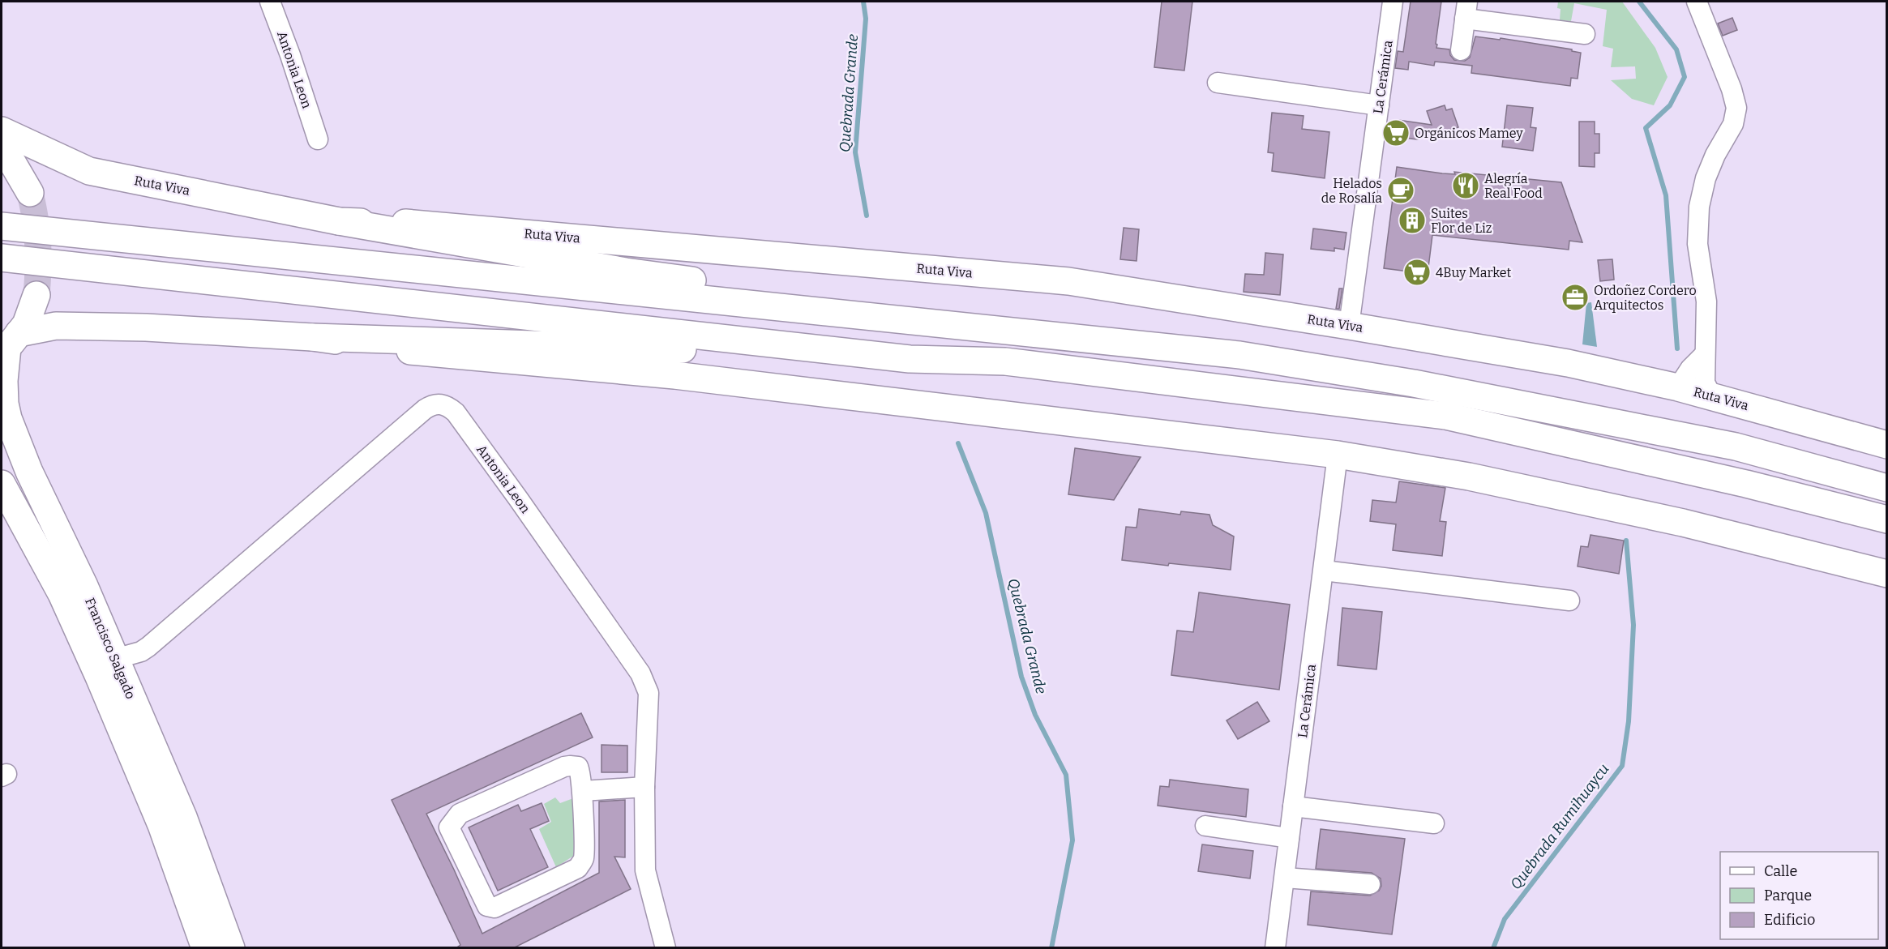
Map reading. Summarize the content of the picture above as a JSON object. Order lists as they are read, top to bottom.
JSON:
{
  "streets": {
    "main road": ["Ruta Viva", "Francisco Salgado"],
    "street": ["Antonia Leon", "La Cerámica"]
  },
  "crossings": [
    ["Antonia Leon", "Francisco Salgado"],
    ["La Cerámica", "Ruta Viva"]
  ],
  "water": ["Quebrada Grande", "Quebrada Rumihuaycu"],
  "places": {
    "supermarket": ["Orgánicos Mamey", "4Buy Market"],
    "restaurant": ["Alegría Real Food"],
    "cafe": ["Helados de Rosalía"],
    "building": ["Suites Flor de Liz"],
    "office": ["Ordoñez Cordero Arquitectos"]
  },
  "legend": ["Calle", "Parque", "Edificio"]
}
